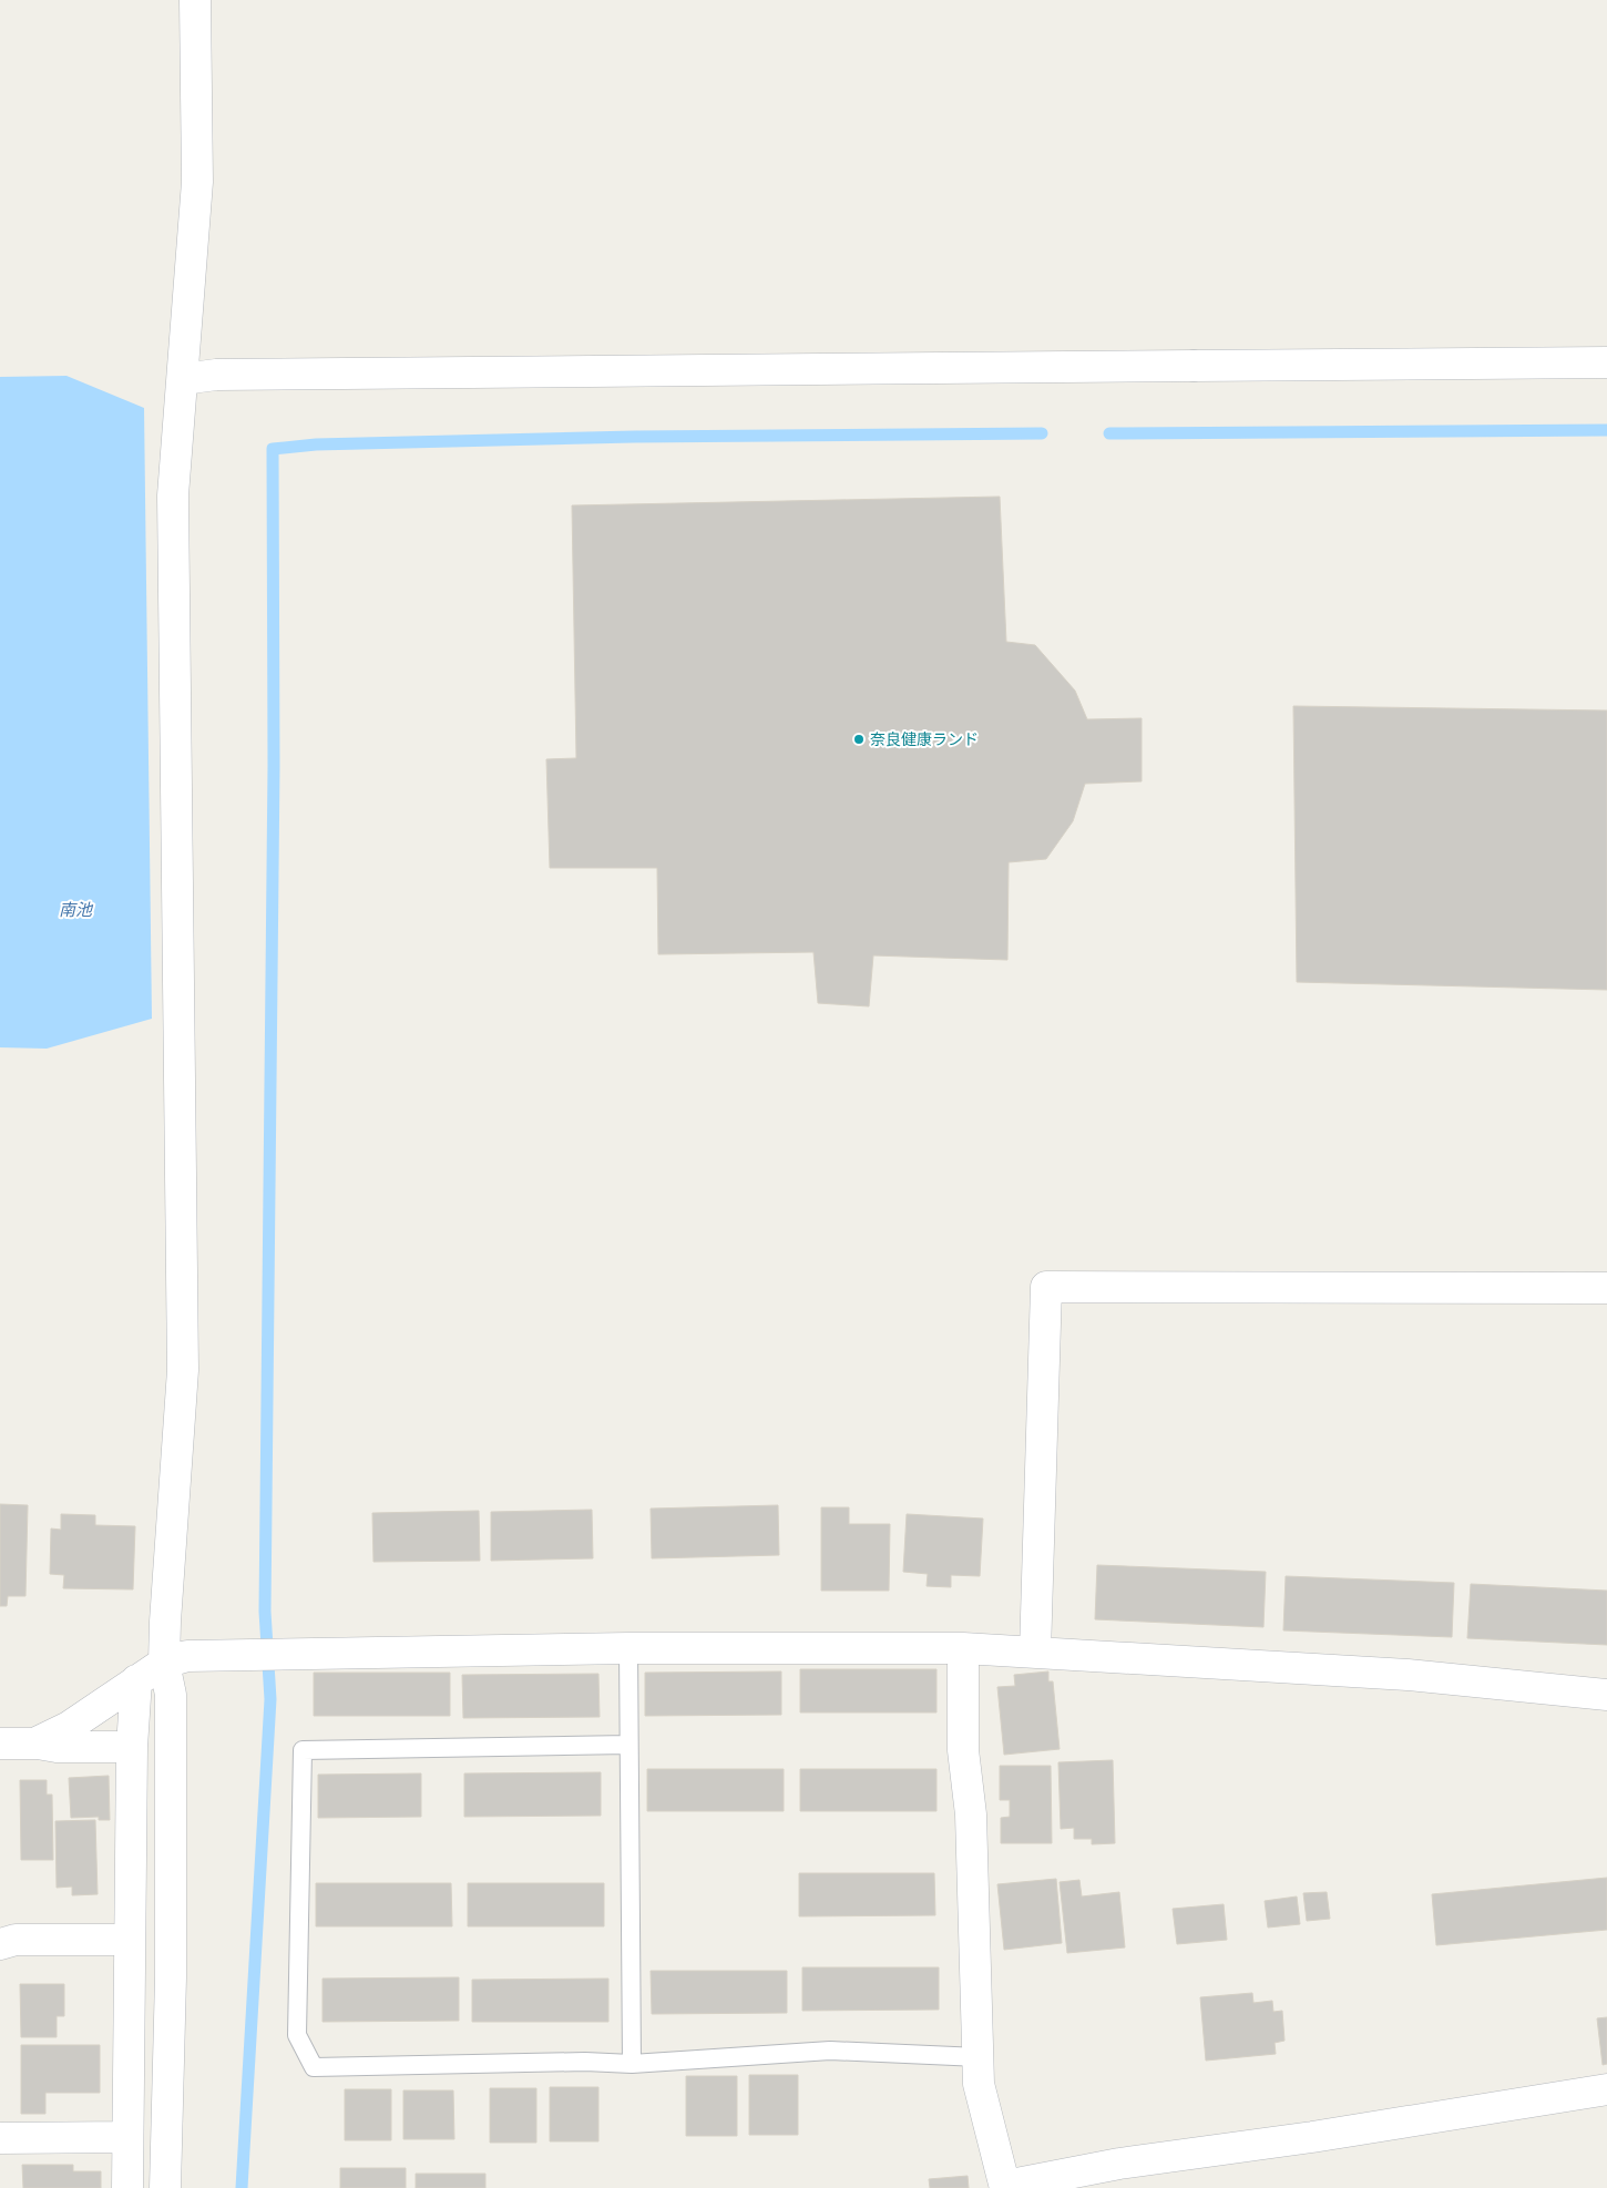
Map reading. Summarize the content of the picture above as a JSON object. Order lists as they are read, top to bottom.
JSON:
{
  "water": ["南池"],
  "places": ["奈良健康ランド"]
}
